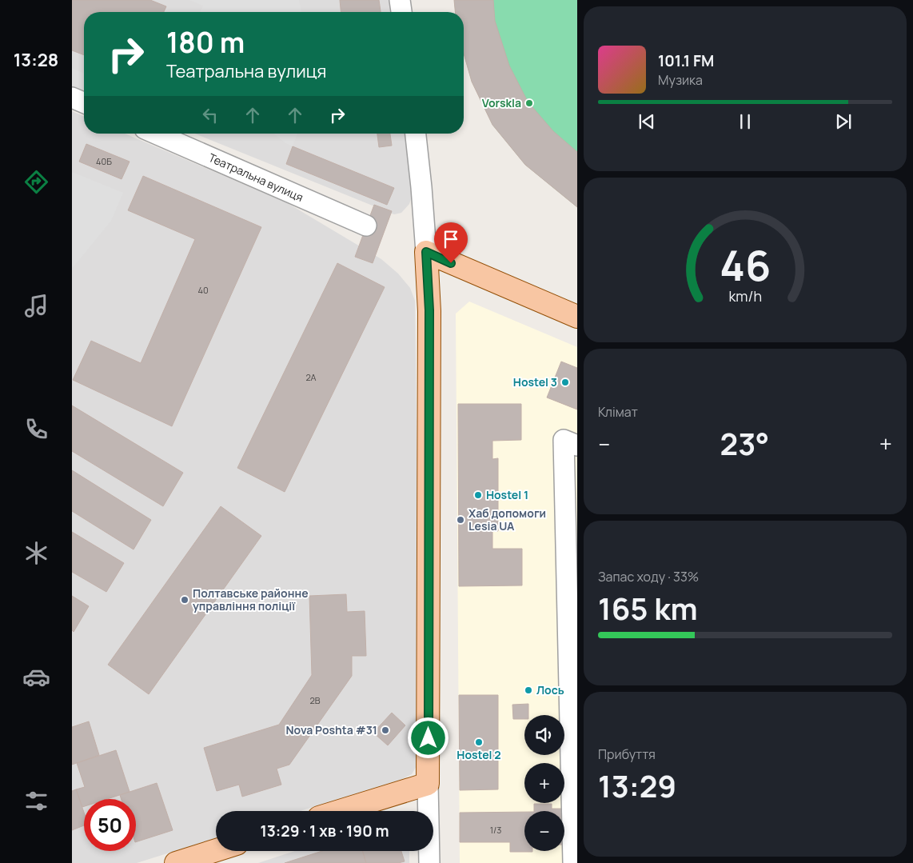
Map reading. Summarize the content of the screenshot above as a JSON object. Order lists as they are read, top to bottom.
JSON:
{
  "streets": {
    "street": ["Театральна вулиця"]
  },
  "places": [
    "Vorskla",
    "Hostel 3",
    "Hostel 1",
    "Хаб допомоги Lesia UA",
    "Полтавське районне управління поліції",
    "Лось",
    "Nova Poshta #31",
    "Hostel 2"
  ],
  "house_numbers": [
    "40Б",
    "40",
    "2А",
    "2В",
    "1/3"
  ],
  "page": {
    "tabs": "13:28",
    "turn": ["180 m", "Театральна вулиця"],
    "song": ["101.1 FM", "Музика"],
    "tile": [
      "Клімат",
      ["Запас ходу · 33%", "165 km"],
      ["Прибуття", "13:29"]
    ],
    "heat": ["−", "23°", "+"],
    "map_buttons": ["+", "−"],
    "limit": "50",
    "trip": "13:29 · 1 хв · 190 m",
    "gauge": ["46", "km/h"]
  }
}
